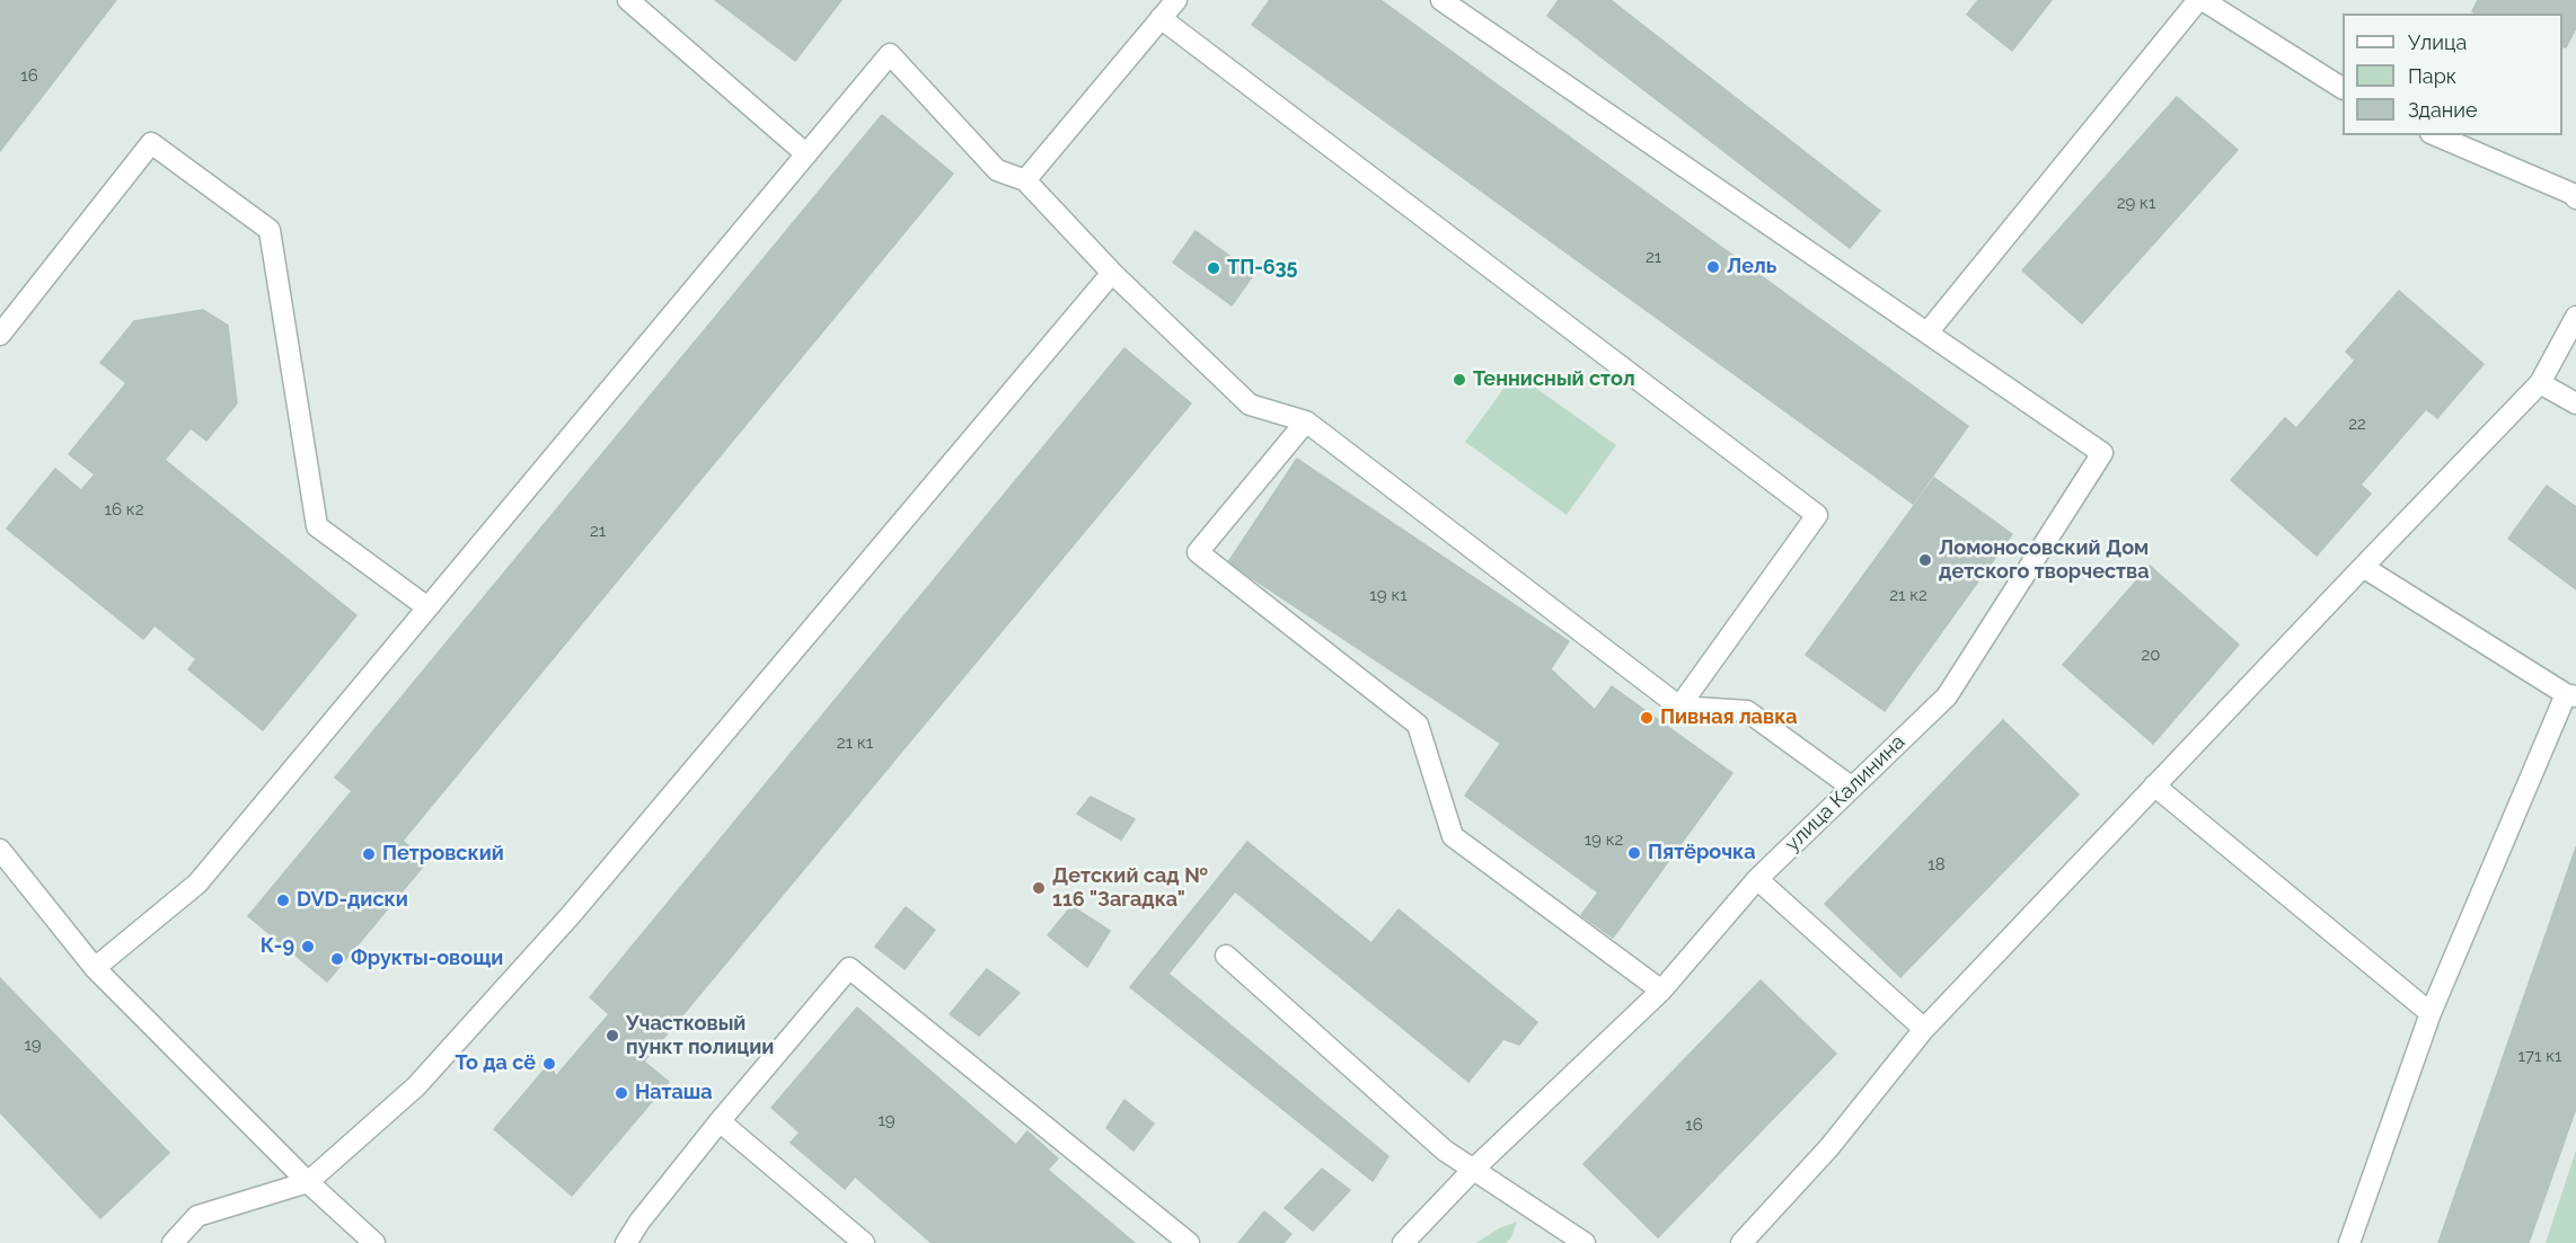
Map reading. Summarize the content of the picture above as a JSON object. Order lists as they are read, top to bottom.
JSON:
{
  "streets": {
    "street": ["улица Калинина"]
  },
  "places": [
    "Лель",
    "ТП-635",
    "Теннисный стол",
    "Ломоносовский Дом детского творчества",
    "Пивная лавка",
    "Пятёрочка",
    "Петровский",
    "Детский сад № 116 \"Загадка\"",
    "DVD-диски",
    "К-9",
    "Фрукты-овощи",
    "Участковый пункт полиции",
    "То да сё",
    "Наташа"
  ],
  "house_numbers": [
    "16",
    "29 к1",
    "21",
    "22",
    "16 к2",
    "21",
    "19 к1",
    "21 к2",
    "20",
    "21 к1",
    "19 к2",
    "18",
    "19",
    "171 к1",
    "19",
    "16"
  ],
  "legend": ["Улица", "Парк", "Здание"]
}
